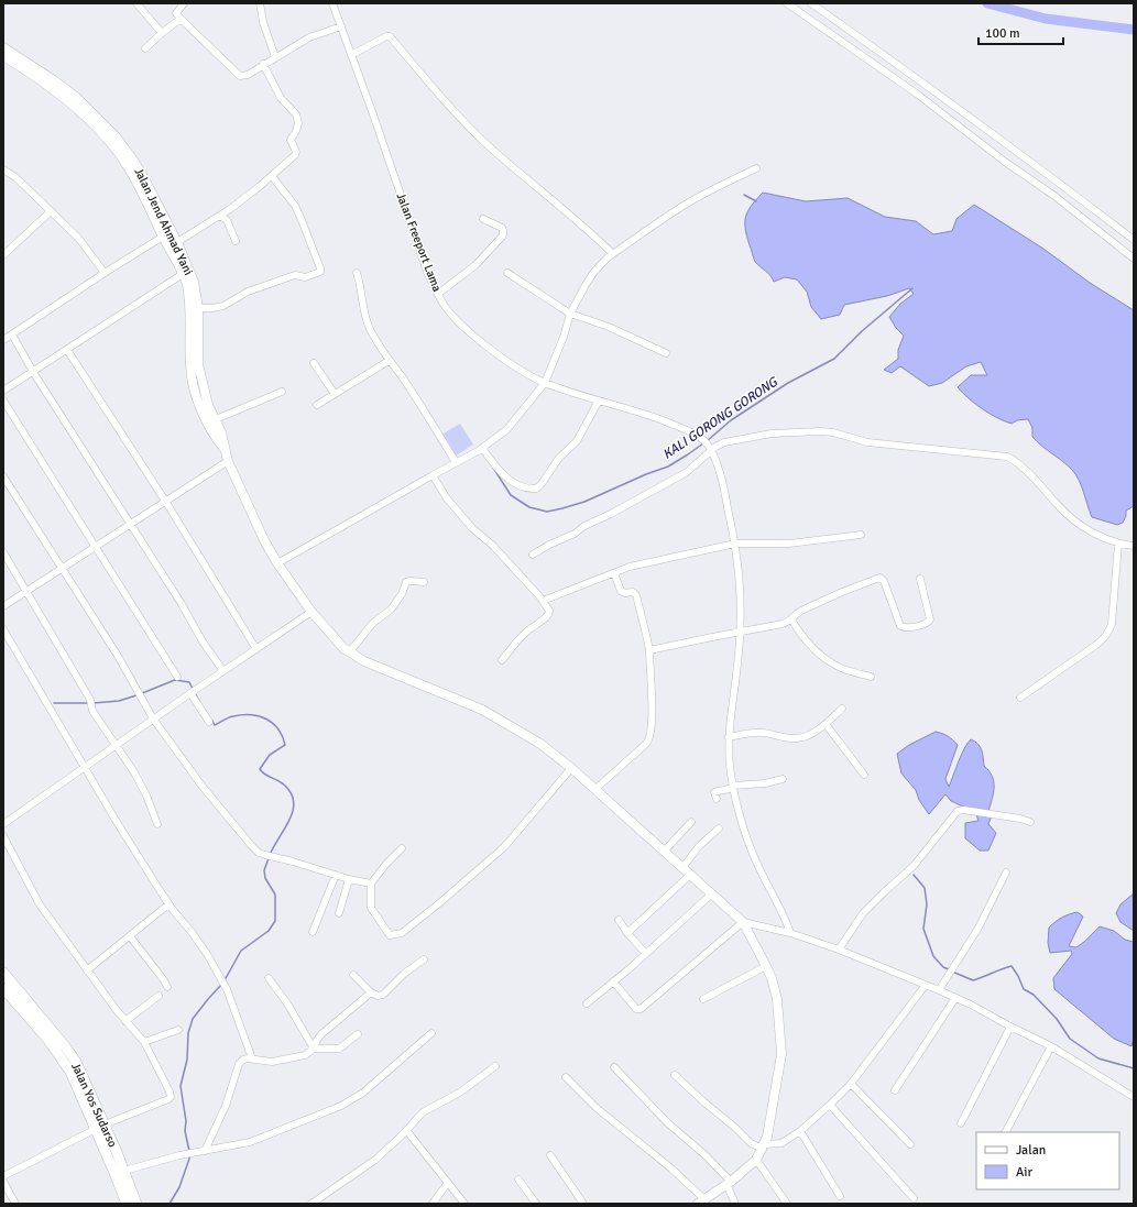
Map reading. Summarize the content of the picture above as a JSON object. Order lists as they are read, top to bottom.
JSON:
{
  "streets": {
    "highway": ["Jalan Yos Sudarso"],
    "main road": ["Jalan Jend Ahmad Yani"],
    "street": ["Jalan Freeport Lama"]
  },
  "water": ["KALI GORONG GORONG"],
  "legend": ["Jalan", "Air"],
  "scale_bar": "100 m"
}
